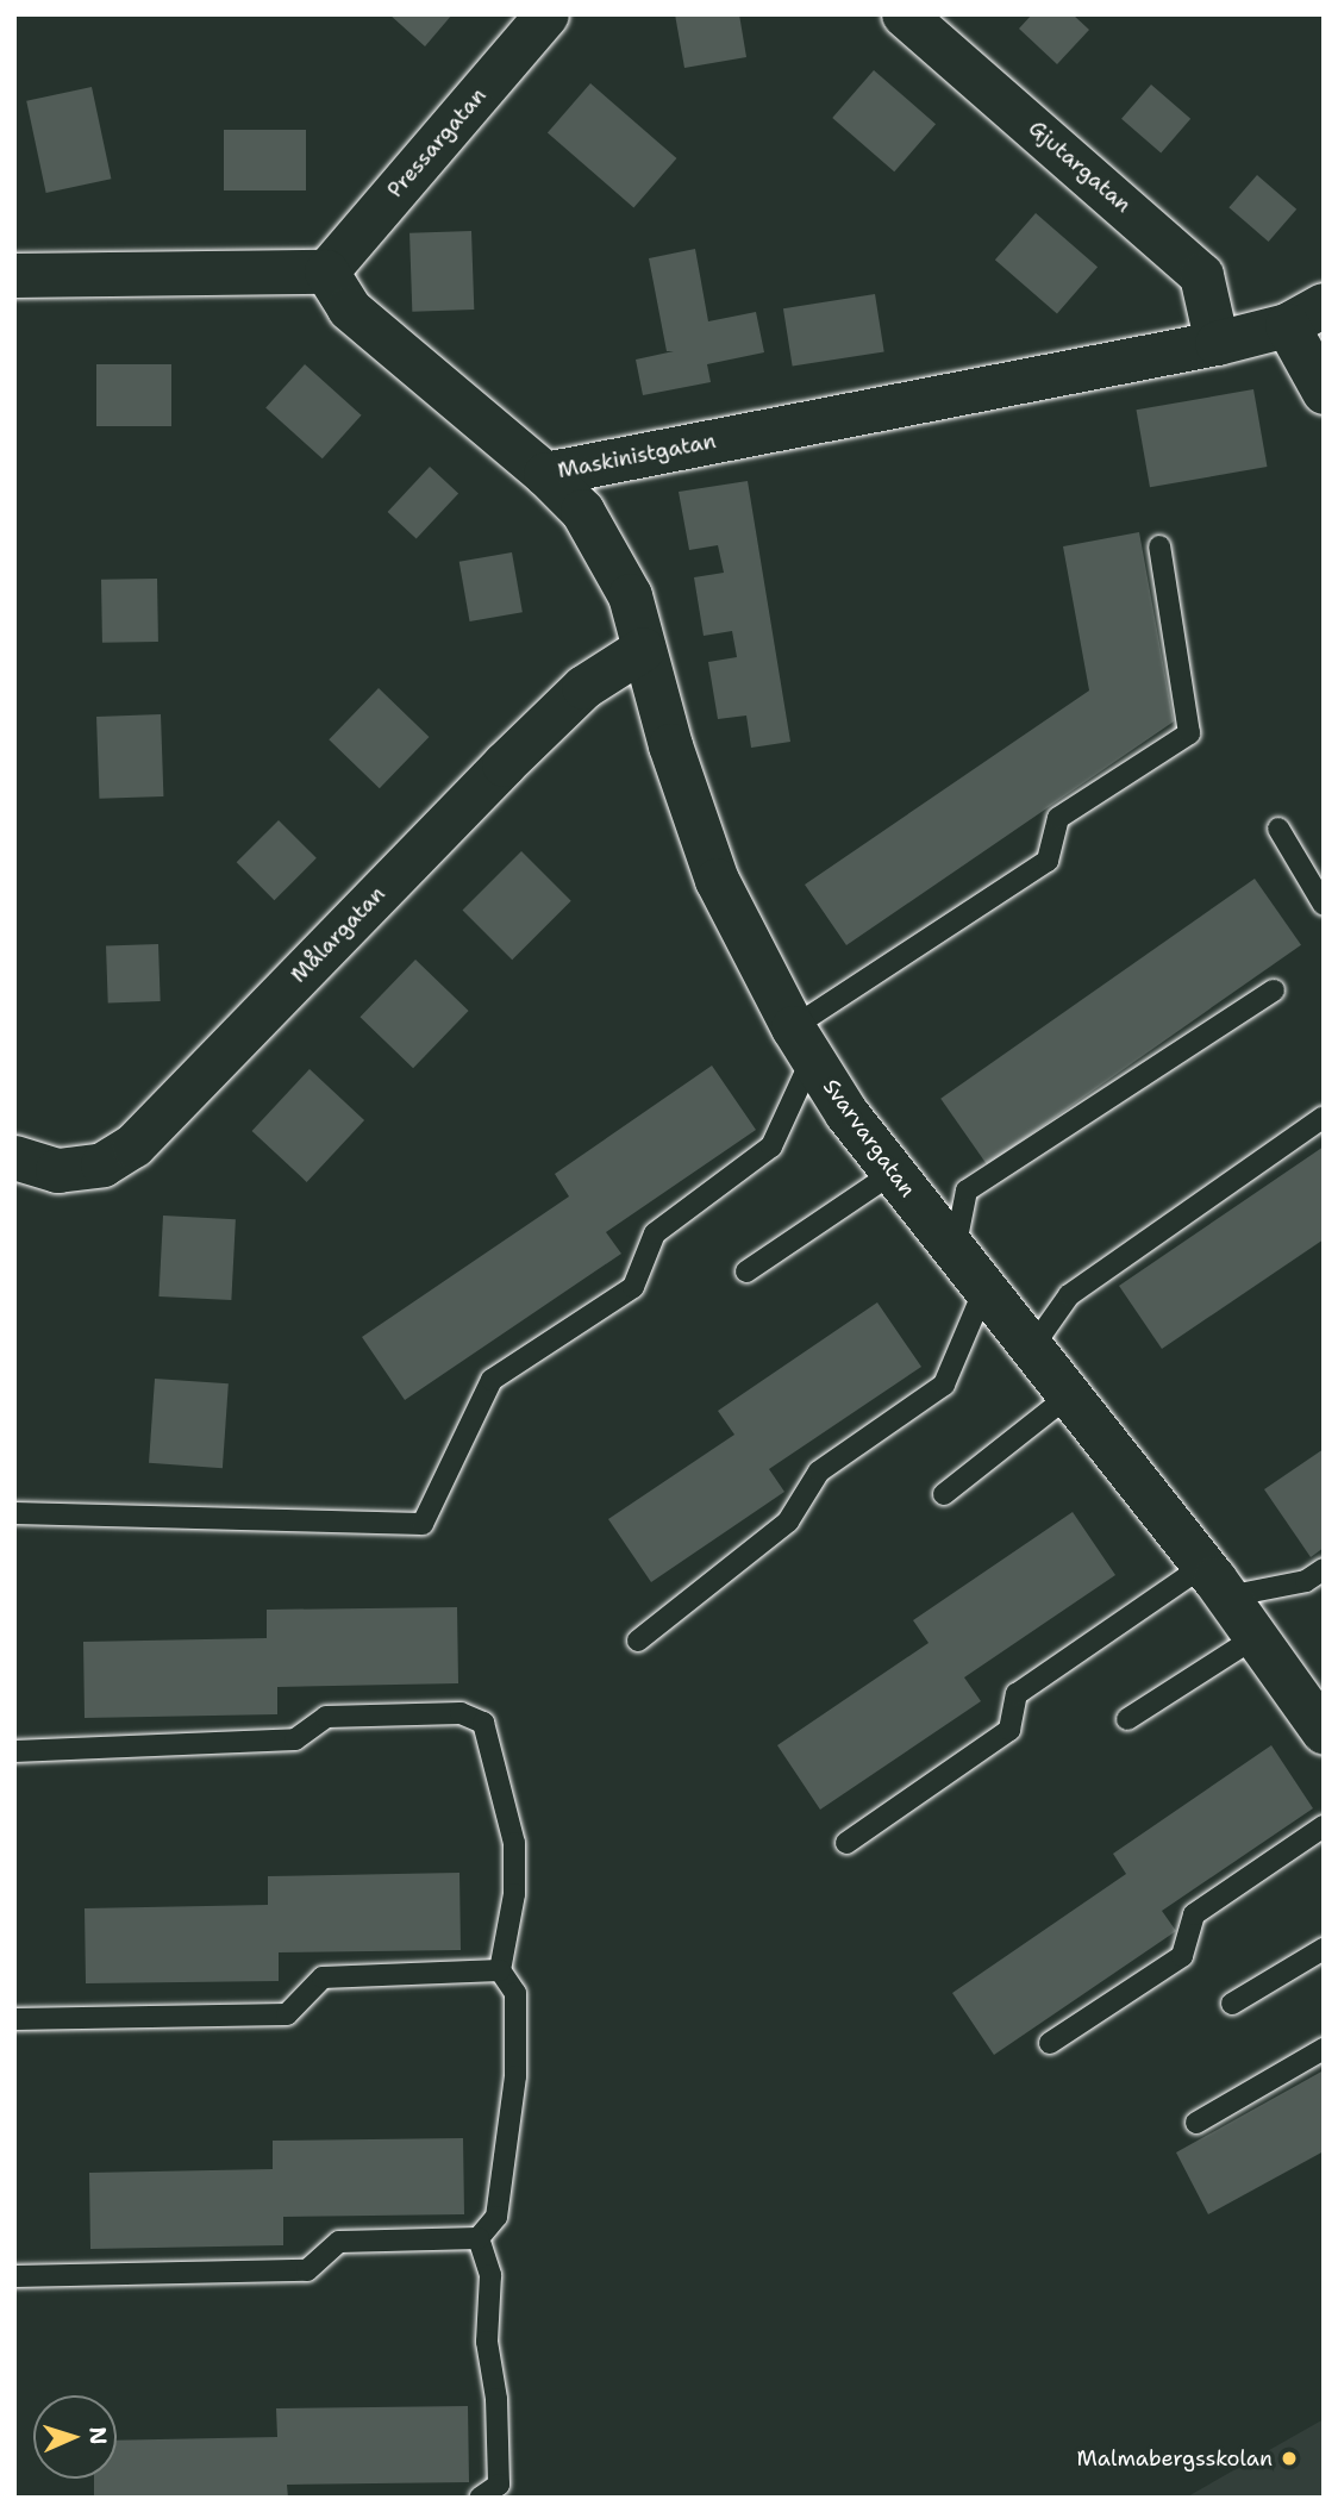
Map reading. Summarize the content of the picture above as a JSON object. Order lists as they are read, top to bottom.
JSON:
{
  "streets": {
    "street": [
      "Pressargatan",
      "Gjutargatan",
      "Maskinistgatan",
      "Målargatan",
      "Svarvargatan"
    ]
  },
  "crossings": [
    ["Pressargatan", "Maskinistgatan"],
    ["Gjutargatan", "Maskinistgatan"],
    ["Maskinistgatan", "Svarvargatan"],
    ["Målargatan", "Svarvargatan"]
  ],
  "places": ["Malmabergsskolan"],
  "north": "right"
}
